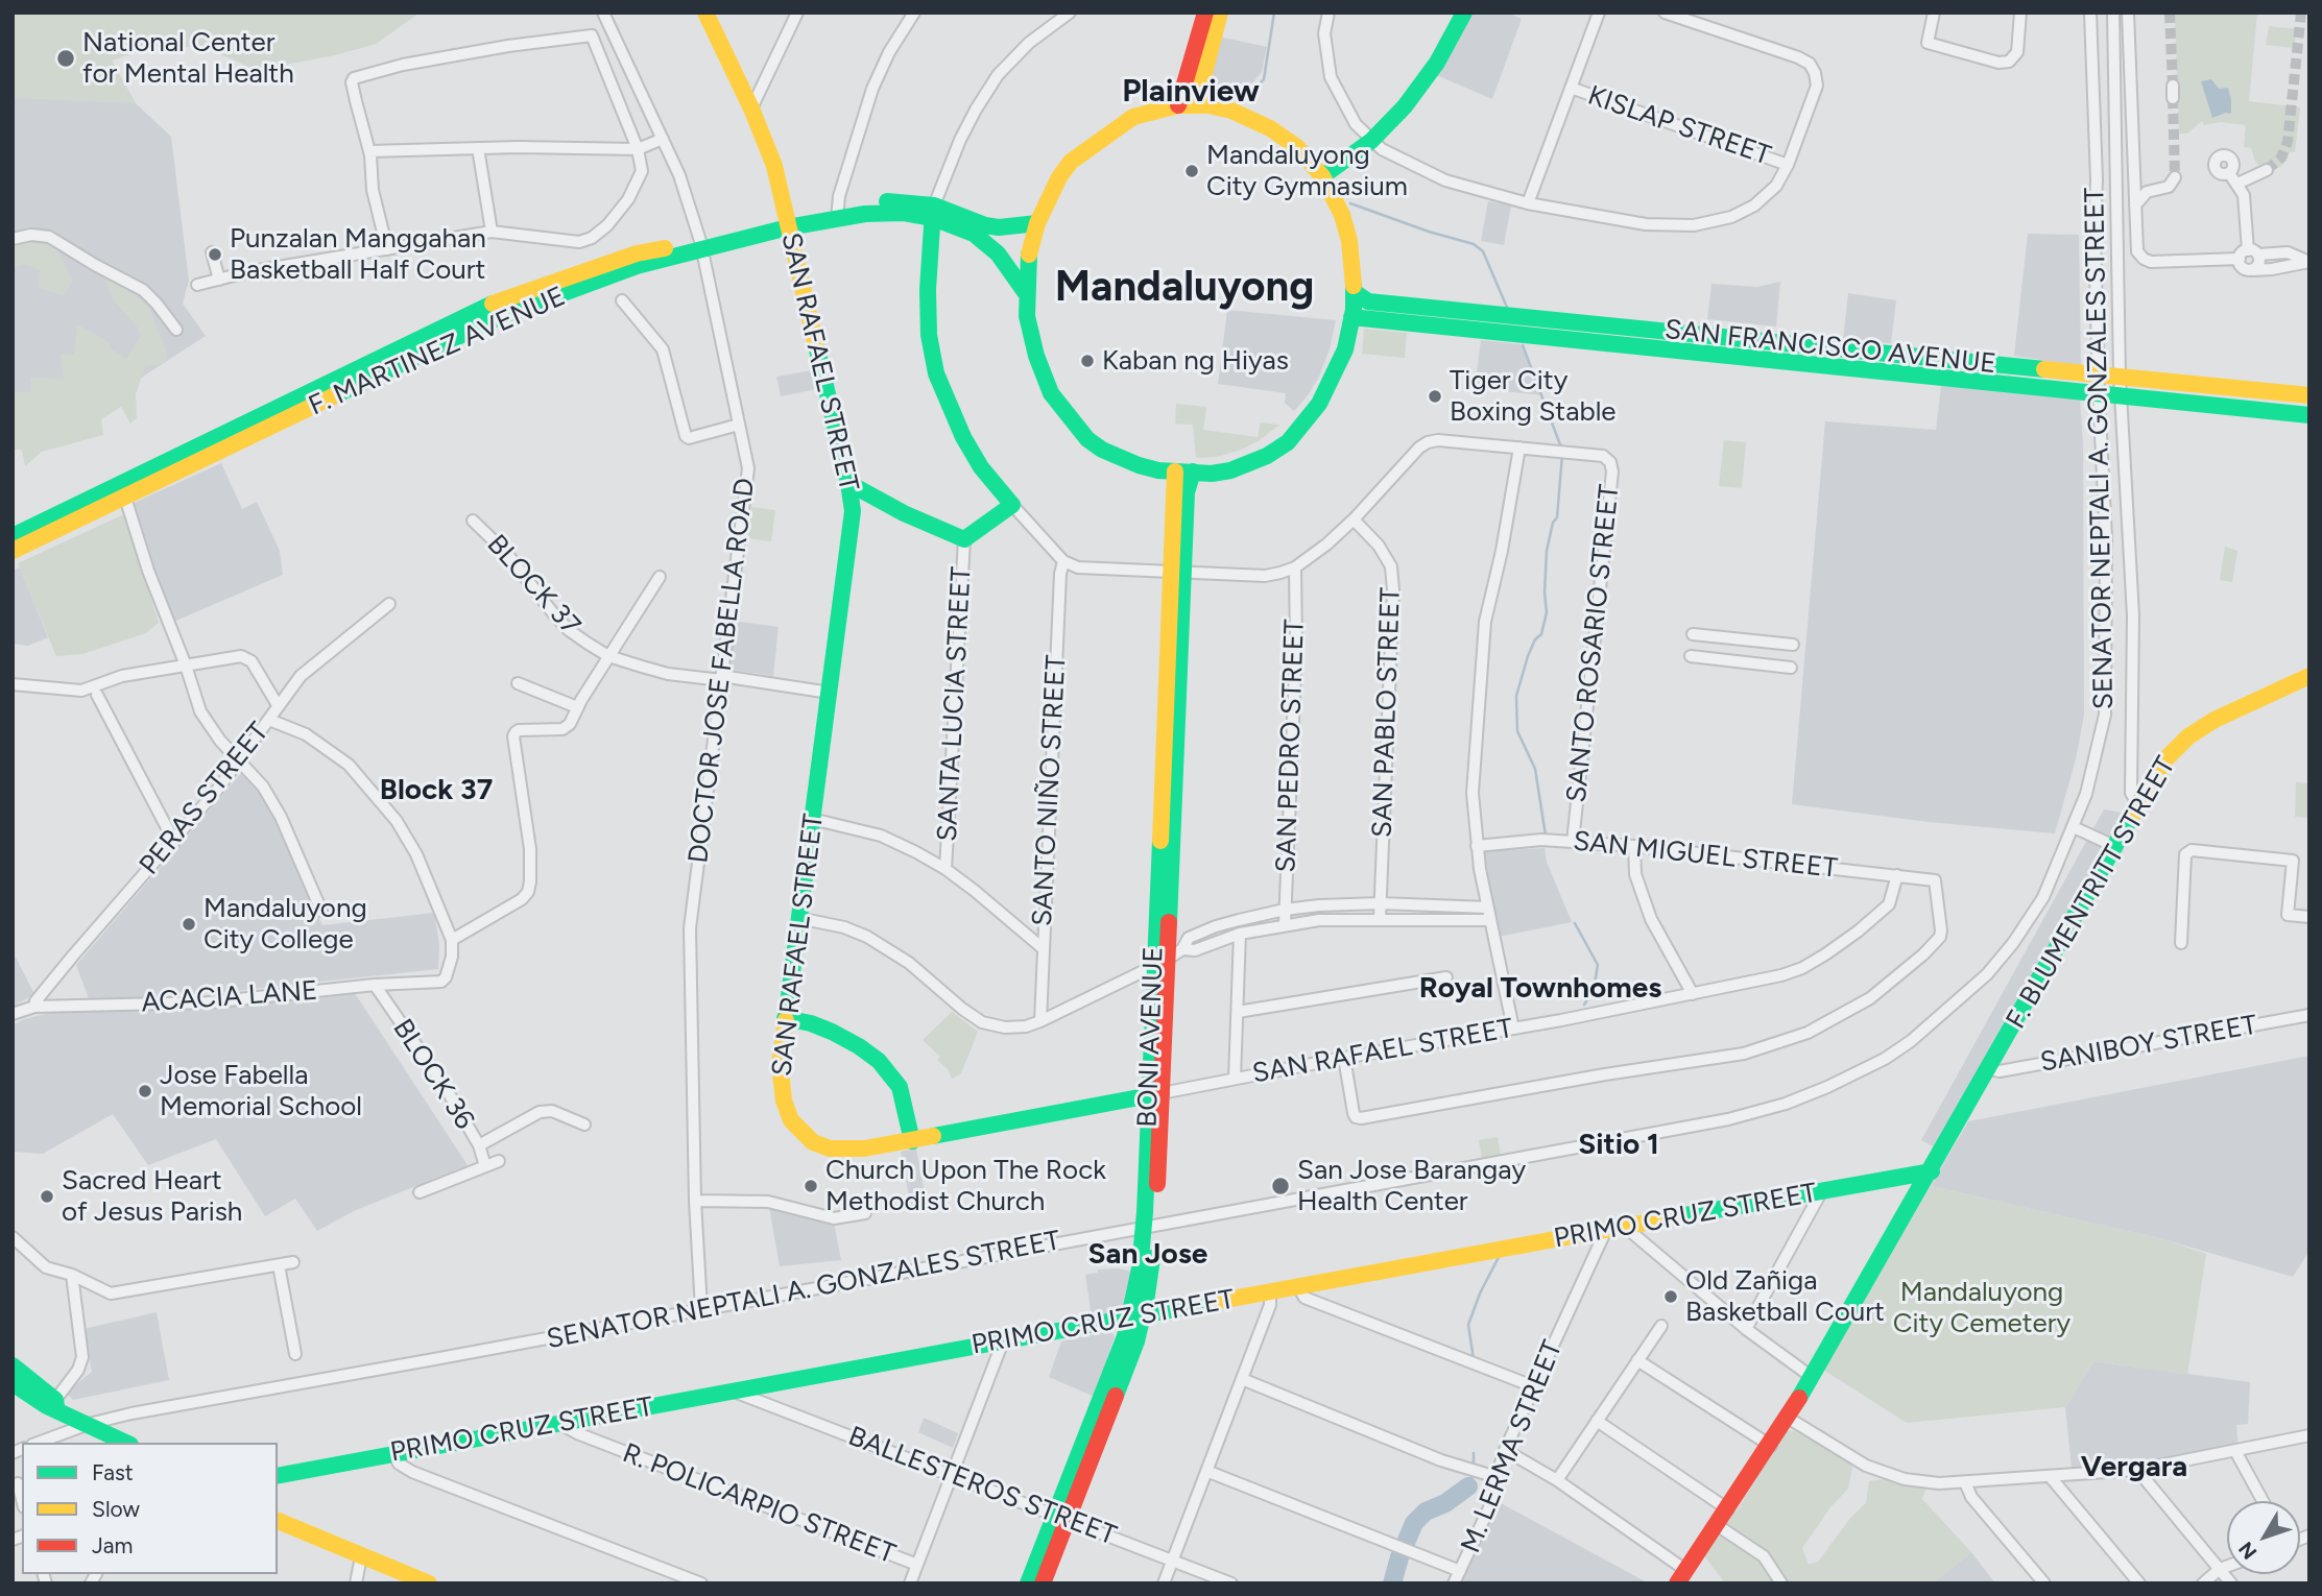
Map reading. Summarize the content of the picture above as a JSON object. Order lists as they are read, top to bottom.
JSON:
{
  "streets": {
    "main road": [
      "SAN FRANCISCO AVENUE",
      "F. MARTINEZ AVENUE",
      "SAN RAFAEL STREET",
      "F. BLUMENTRITT STREET",
      "BONI AVENUE",
      "PRIMO CRUZ STREET"
    ],
    "street": [
      "KISLAP STREET",
      "SENATOR NEPTALI A. GONZALES STREET",
      "BLOCK 37",
      "SANTO ROSARIO STREET",
      "DOCTOR JOSE FABELLA ROAD",
      "SANTA LUCIA STREET",
      "SAN PABLO STREET",
      "SAN PEDRO STREET",
      "SANTO NIÑO STREET",
      "PERAS STREET",
      "SAN MIGUEL STREET",
      "ACACIA LANE",
      "SANIBOY STREET",
      "BLOCK 36",
      "M. LERMA STREET",
      "BALLESTEROS STREET",
      "R. POLICARPIO STREET"
    ]
  },
  "crossings": [
    ["SAN FRANCISCO AVENUE", "SENATOR NEPTALI A. GONZALES STREET"],
    ["F. MARTINEZ AVENUE", "SAN RAFAEL STREET"],
    ["F. MARTINEZ AVENUE", "DOCTOR JOSE FABELLA ROAD"],
    ["SAN RAFAEL STREET", "BLOCK 37"],
    ["SAN RAFAEL STREET", "SAN MIGUEL STREET"],
    ["SAN RAFAEL STREET", "BONI AVENUE"],
    ["SENATOR NEPTALI A. GONZALES STREET", "DOCTOR JOSE FABELLA ROAD"],
    ["SENATOR NEPTALI A. GONZALES STREET", "BONI AVENUE"],
    ["BLOCK 37", "DOCTOR JOSE FABELLA ROAD"],
    ["SANTO ROSARIO STREET", "SAN PABLO STREET"],
    ["SANTO ROSARIO STREET", "SAN PEDRO STREET"],
    ["SANTO ROSARIO STREET", "SANTO NIÑO STREET"],
    ["SANTO ROSARIO STREET", "SAN MIGUEL STREET"],
    ["SANTO ROSARIO STREET", "BONI AVENUE"],
    ["PERAS STREET", "ACACIA LANE"],
    ["F. BLUMENTRITT STREET", "SANIBOY STREET"],
    ["F. BLUMENTRITT STREET", "PRIMO CRUZ STREET"],
    ["ACACIA LANE", "BLOCK 36"],
    ["BONI AVENUE", "PRIMO CRUZ STREET"],
    ["BONI AVENUE", "BALLESTEROS STREET"],
    ["PRIMO CRUZ STREET", "M. LERMA STREET"],
    ["PRIMO CRUZ STREET", "BALLESTEROS STREET"],
    ["PRIMO CRUZ STREET", "R. POLICARPIO STREET"]
  ],
  "districts": [
    "Plainview",
    "Mandaluyong",
    "Block 37",
    "Royal Townhomes",
    "Sitio 1",
    "San Jose",
    "Vergara"
  ],
  "parks": ["Mandaluyong City Cemetery"],
  "places": [
    "National Center for Mental Health",
    "Mandaluyong City Gymnasium",
    "Punzalan Manggahan Basketball Half Court",
    "Kaban ng Hiyas",
    "Tiger City Boxing Stable",
    "Mandaluyong City College",
    "Jose Fabella Memorial School",
    "Church Upon The Rock Methodist Church",
    "San Jose Barangay Health Center",
    "Sacred Heart of Jesus Parish",
    "Old Zañiga Basketball Court"
  ],
  "legend": ["Fast", "Slow", "Jam"],
  "north": "bottom left"
}
